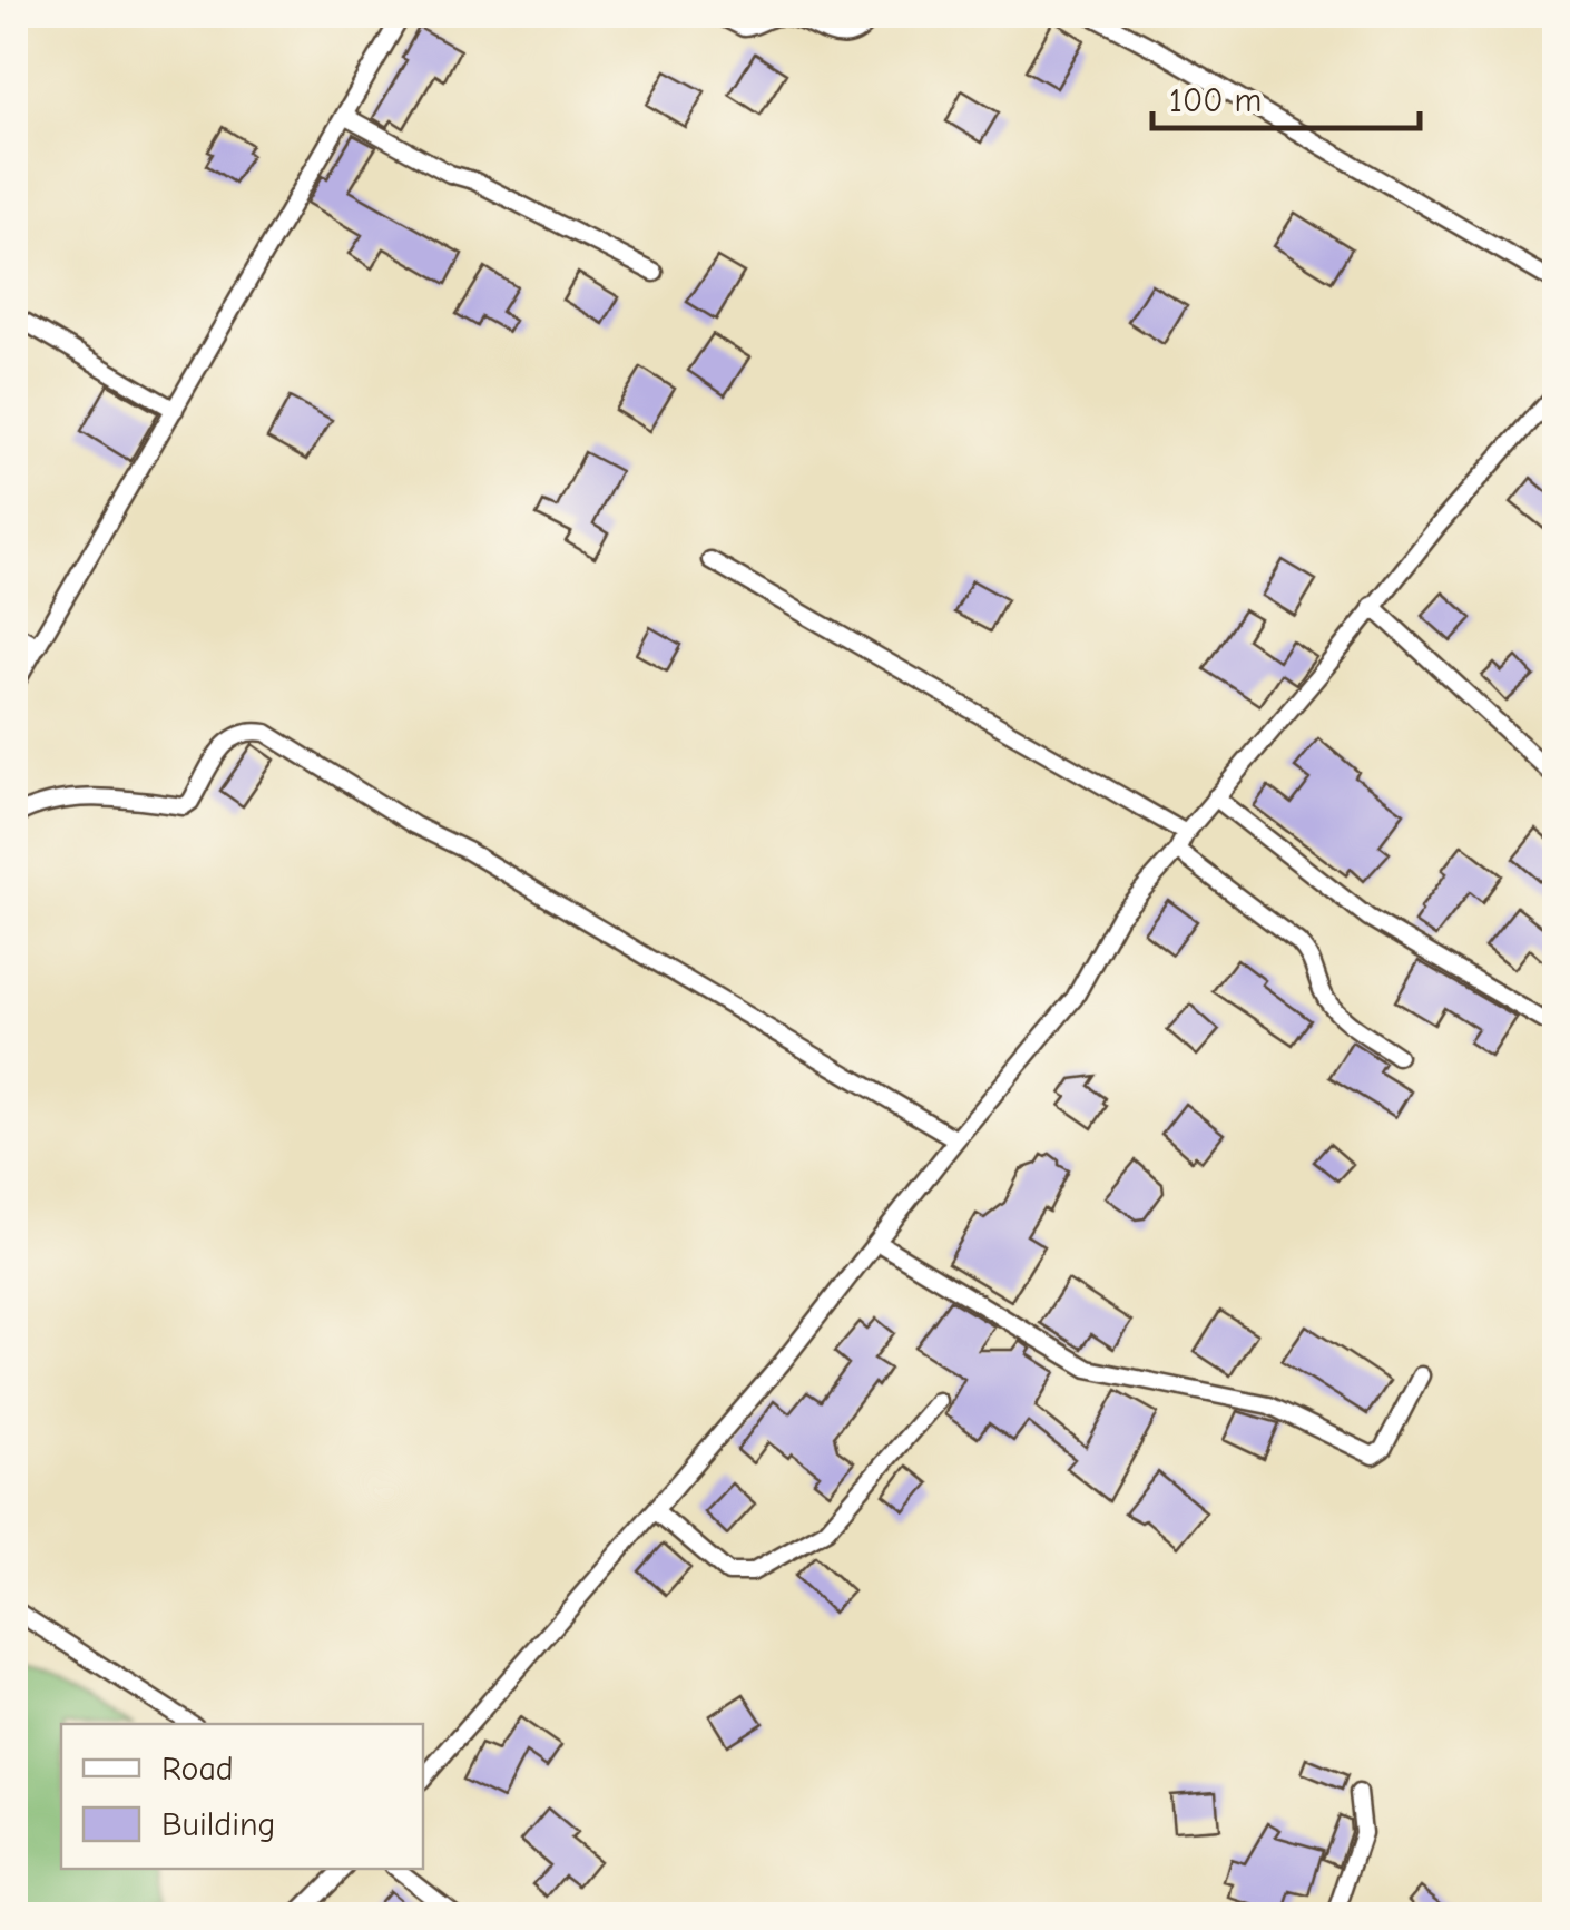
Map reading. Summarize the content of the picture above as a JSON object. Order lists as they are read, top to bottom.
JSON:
{
  "legend": ["Road", "Building"],
  "scale_bar": "100 m"
}
